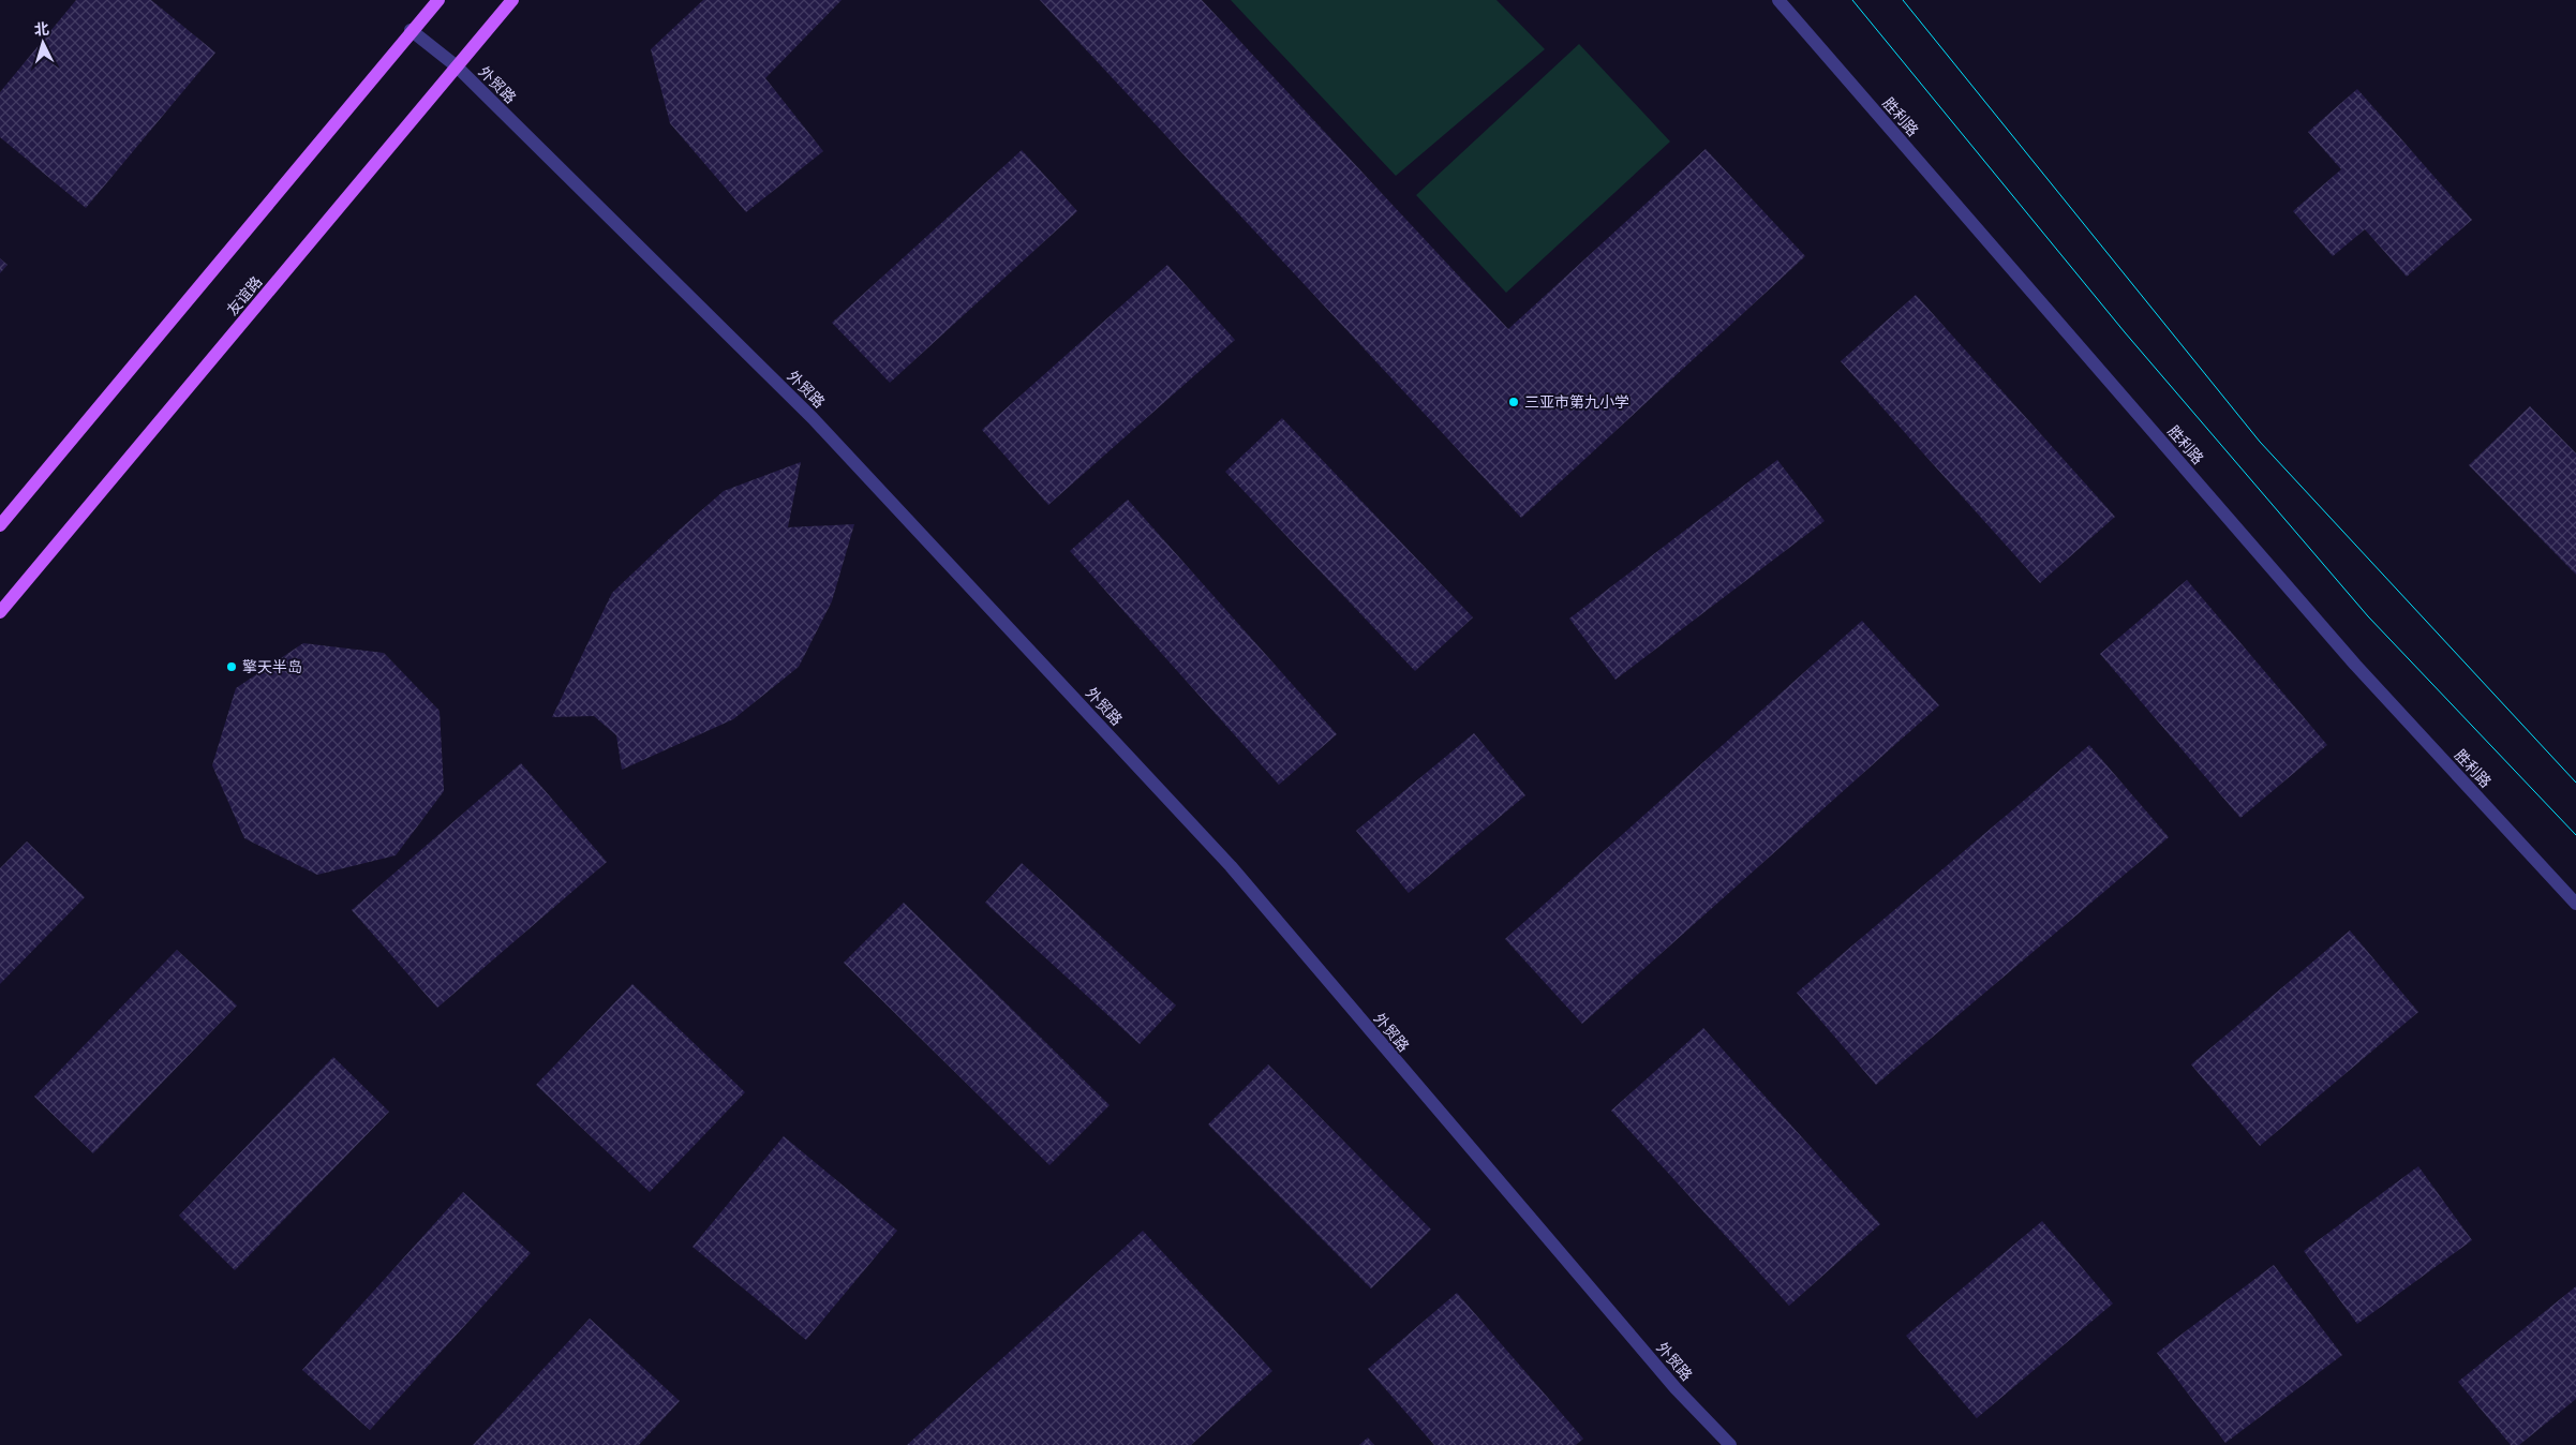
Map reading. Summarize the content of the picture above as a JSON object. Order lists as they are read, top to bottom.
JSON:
{
  "streets": {
    "main road": ["友谊路"],
    "street": ["外贸路", "胜利路"]
  },
  "crossings": [
    ["外贸路", "友谊路"]
  ],
  "places": ["三亚市第九小学", "擎天半岛"],
  "north": "top"
}
